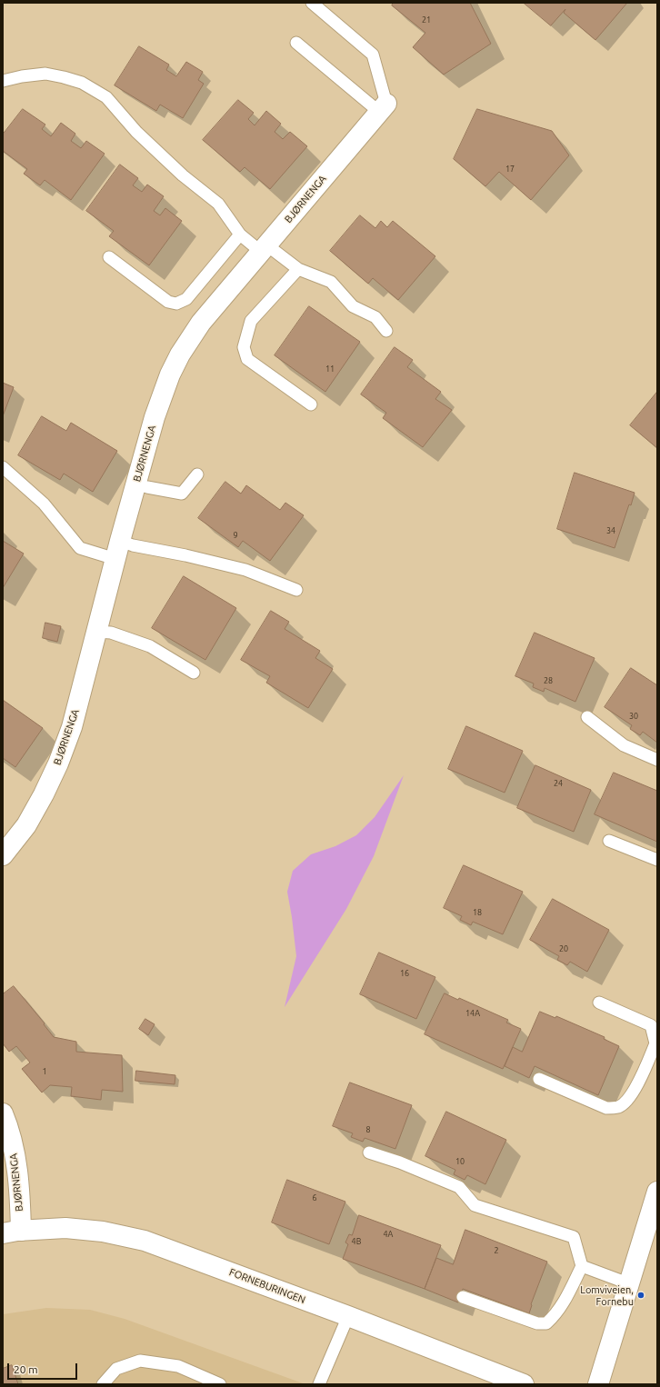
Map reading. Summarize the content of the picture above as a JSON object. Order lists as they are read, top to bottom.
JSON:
{
  "streets": {
    "street": ["BJØRNENGA", "FORNEBURINGEN"]
  },
  "crossings": [
    ["BJØRNENGA", "FORNEBURINGEN"]
  ],
  "places": ["Lomviveien, Fornebu"],
  "house_numbers": [
    "21",
    "17",
    "11",
    "34",
    "9",
    "28",
    "30",
    "24",
    "18",
    "20",
    "16",
    "14A",
    "1",
    "8",
    "10",
    "6",
    "4A",
    "4B",
    "2"
  ],
  "scale_bar": "20 m"
}
